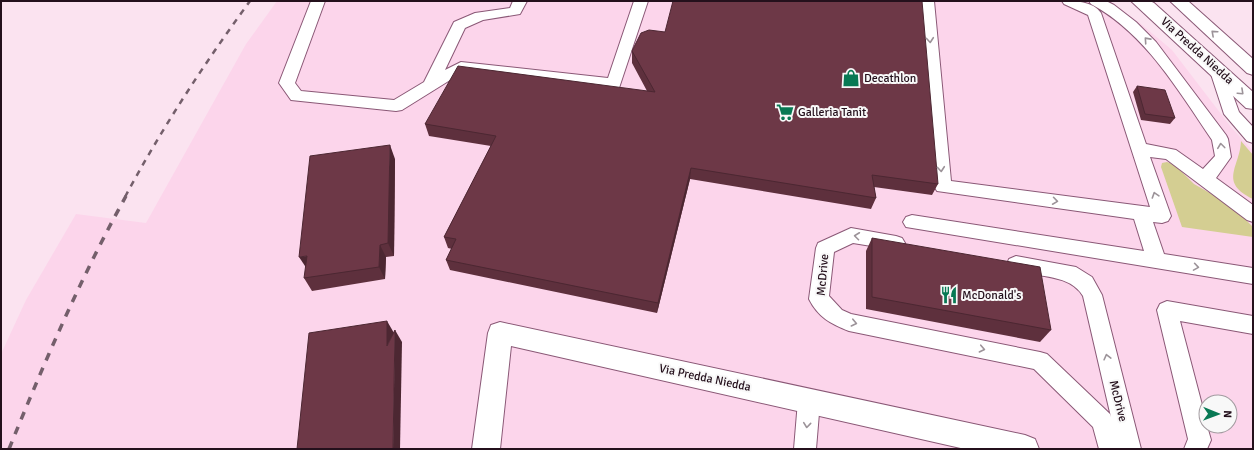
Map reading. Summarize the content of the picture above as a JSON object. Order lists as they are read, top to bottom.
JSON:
{
  "streets": {
    "street": ["Via Predda Niedda"],
    "lane": ["McDrive"]
  },
  "places": {
    "shop": ["Decathlon"],
    "supermarket": ["Galleria Tanit"],
    "restaurant": ["McDonald's"]
  },
  "north": "right"
}
